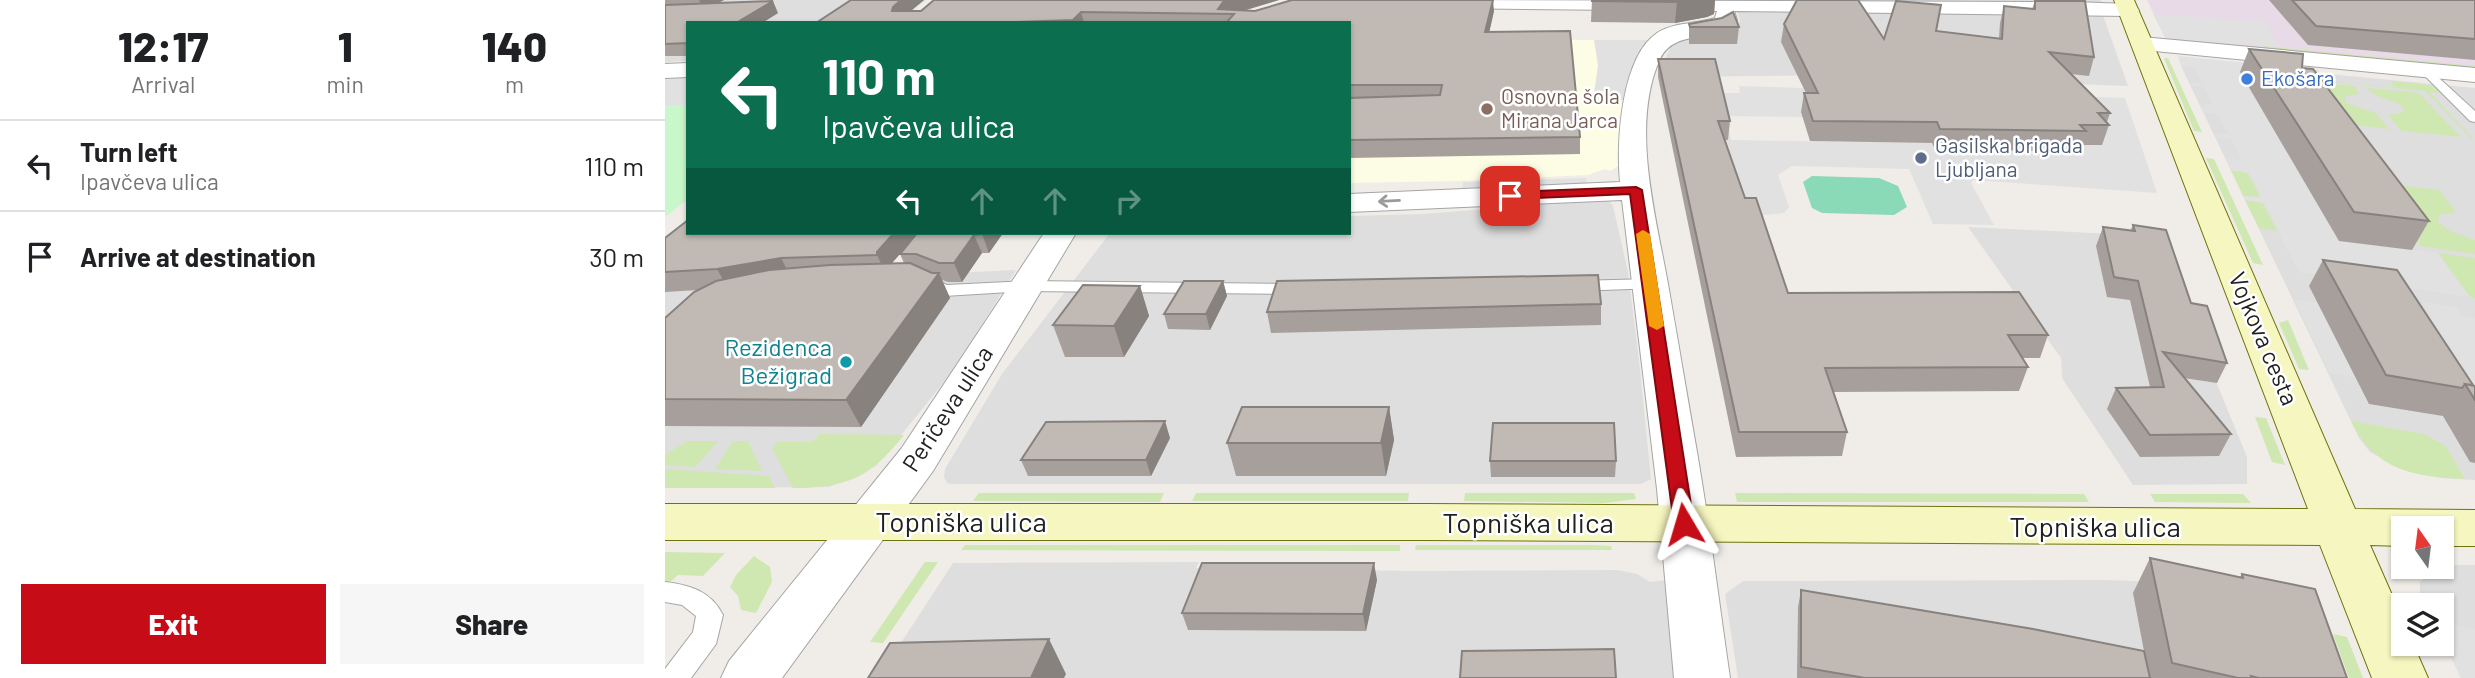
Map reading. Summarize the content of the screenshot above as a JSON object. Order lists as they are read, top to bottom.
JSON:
{
  "streets": {
    "street": ["Vojkova cesta", "Peričeva ulica", "Topniška ulica"]
  },
  "crossings": [
    ["Vojkova cesta", "Topniška ulica"],
    ["Peričeva ulica", "Topniška ulica"]
  ],
  "places": [
    "Ekošara",
    "Osnovna šola Mirana Jarca",
    "Gasilska brigada Ljubljana",
    "Rezidenca Bežigrad"
  ],
  "north": "top",
  "page": {
    "eta": [
      "12:17",
      "Arrival",
      "1",
      "min",
      "140",
      "m"
    ],
    "turn": ["110 m", "Ipavčeva ulica"],
    "list": [
      {
        "name": "Turn left",
        "note": "Ipavčeva ulica",
        "value": "110 m"
      },
      {
        "name": "Arrive at destination",
        "value": "30 m"
      }
    ],
    "buttons": ["Exit", "Share"]
  }
}
